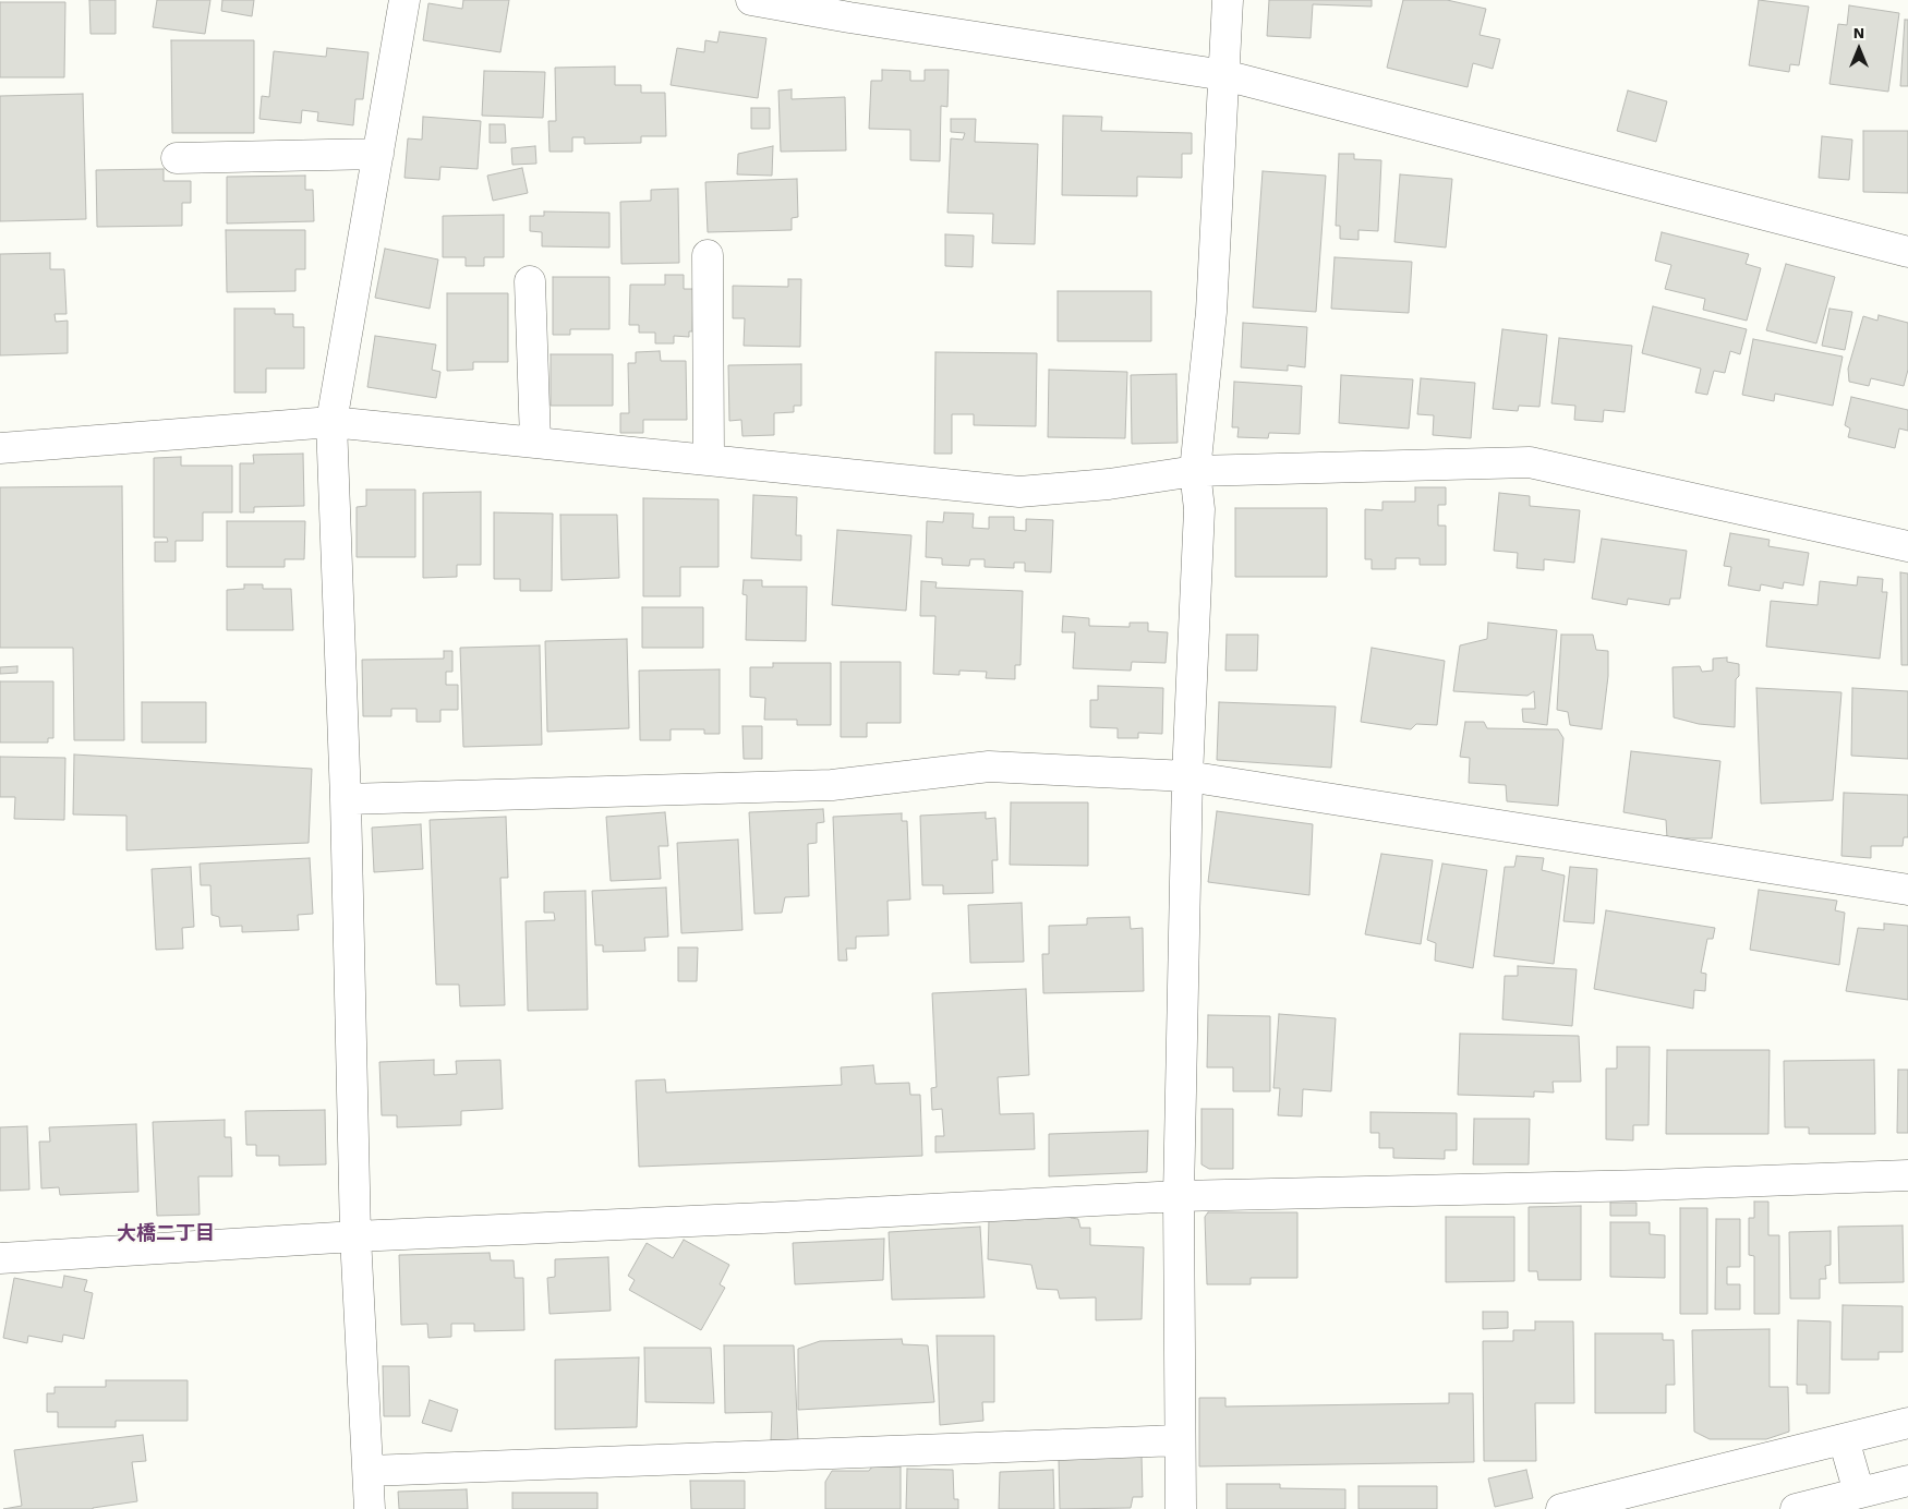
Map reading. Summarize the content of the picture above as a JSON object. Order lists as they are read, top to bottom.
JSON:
{
  "districts": ["大橋二丁目"],
  "north": "top"
}
